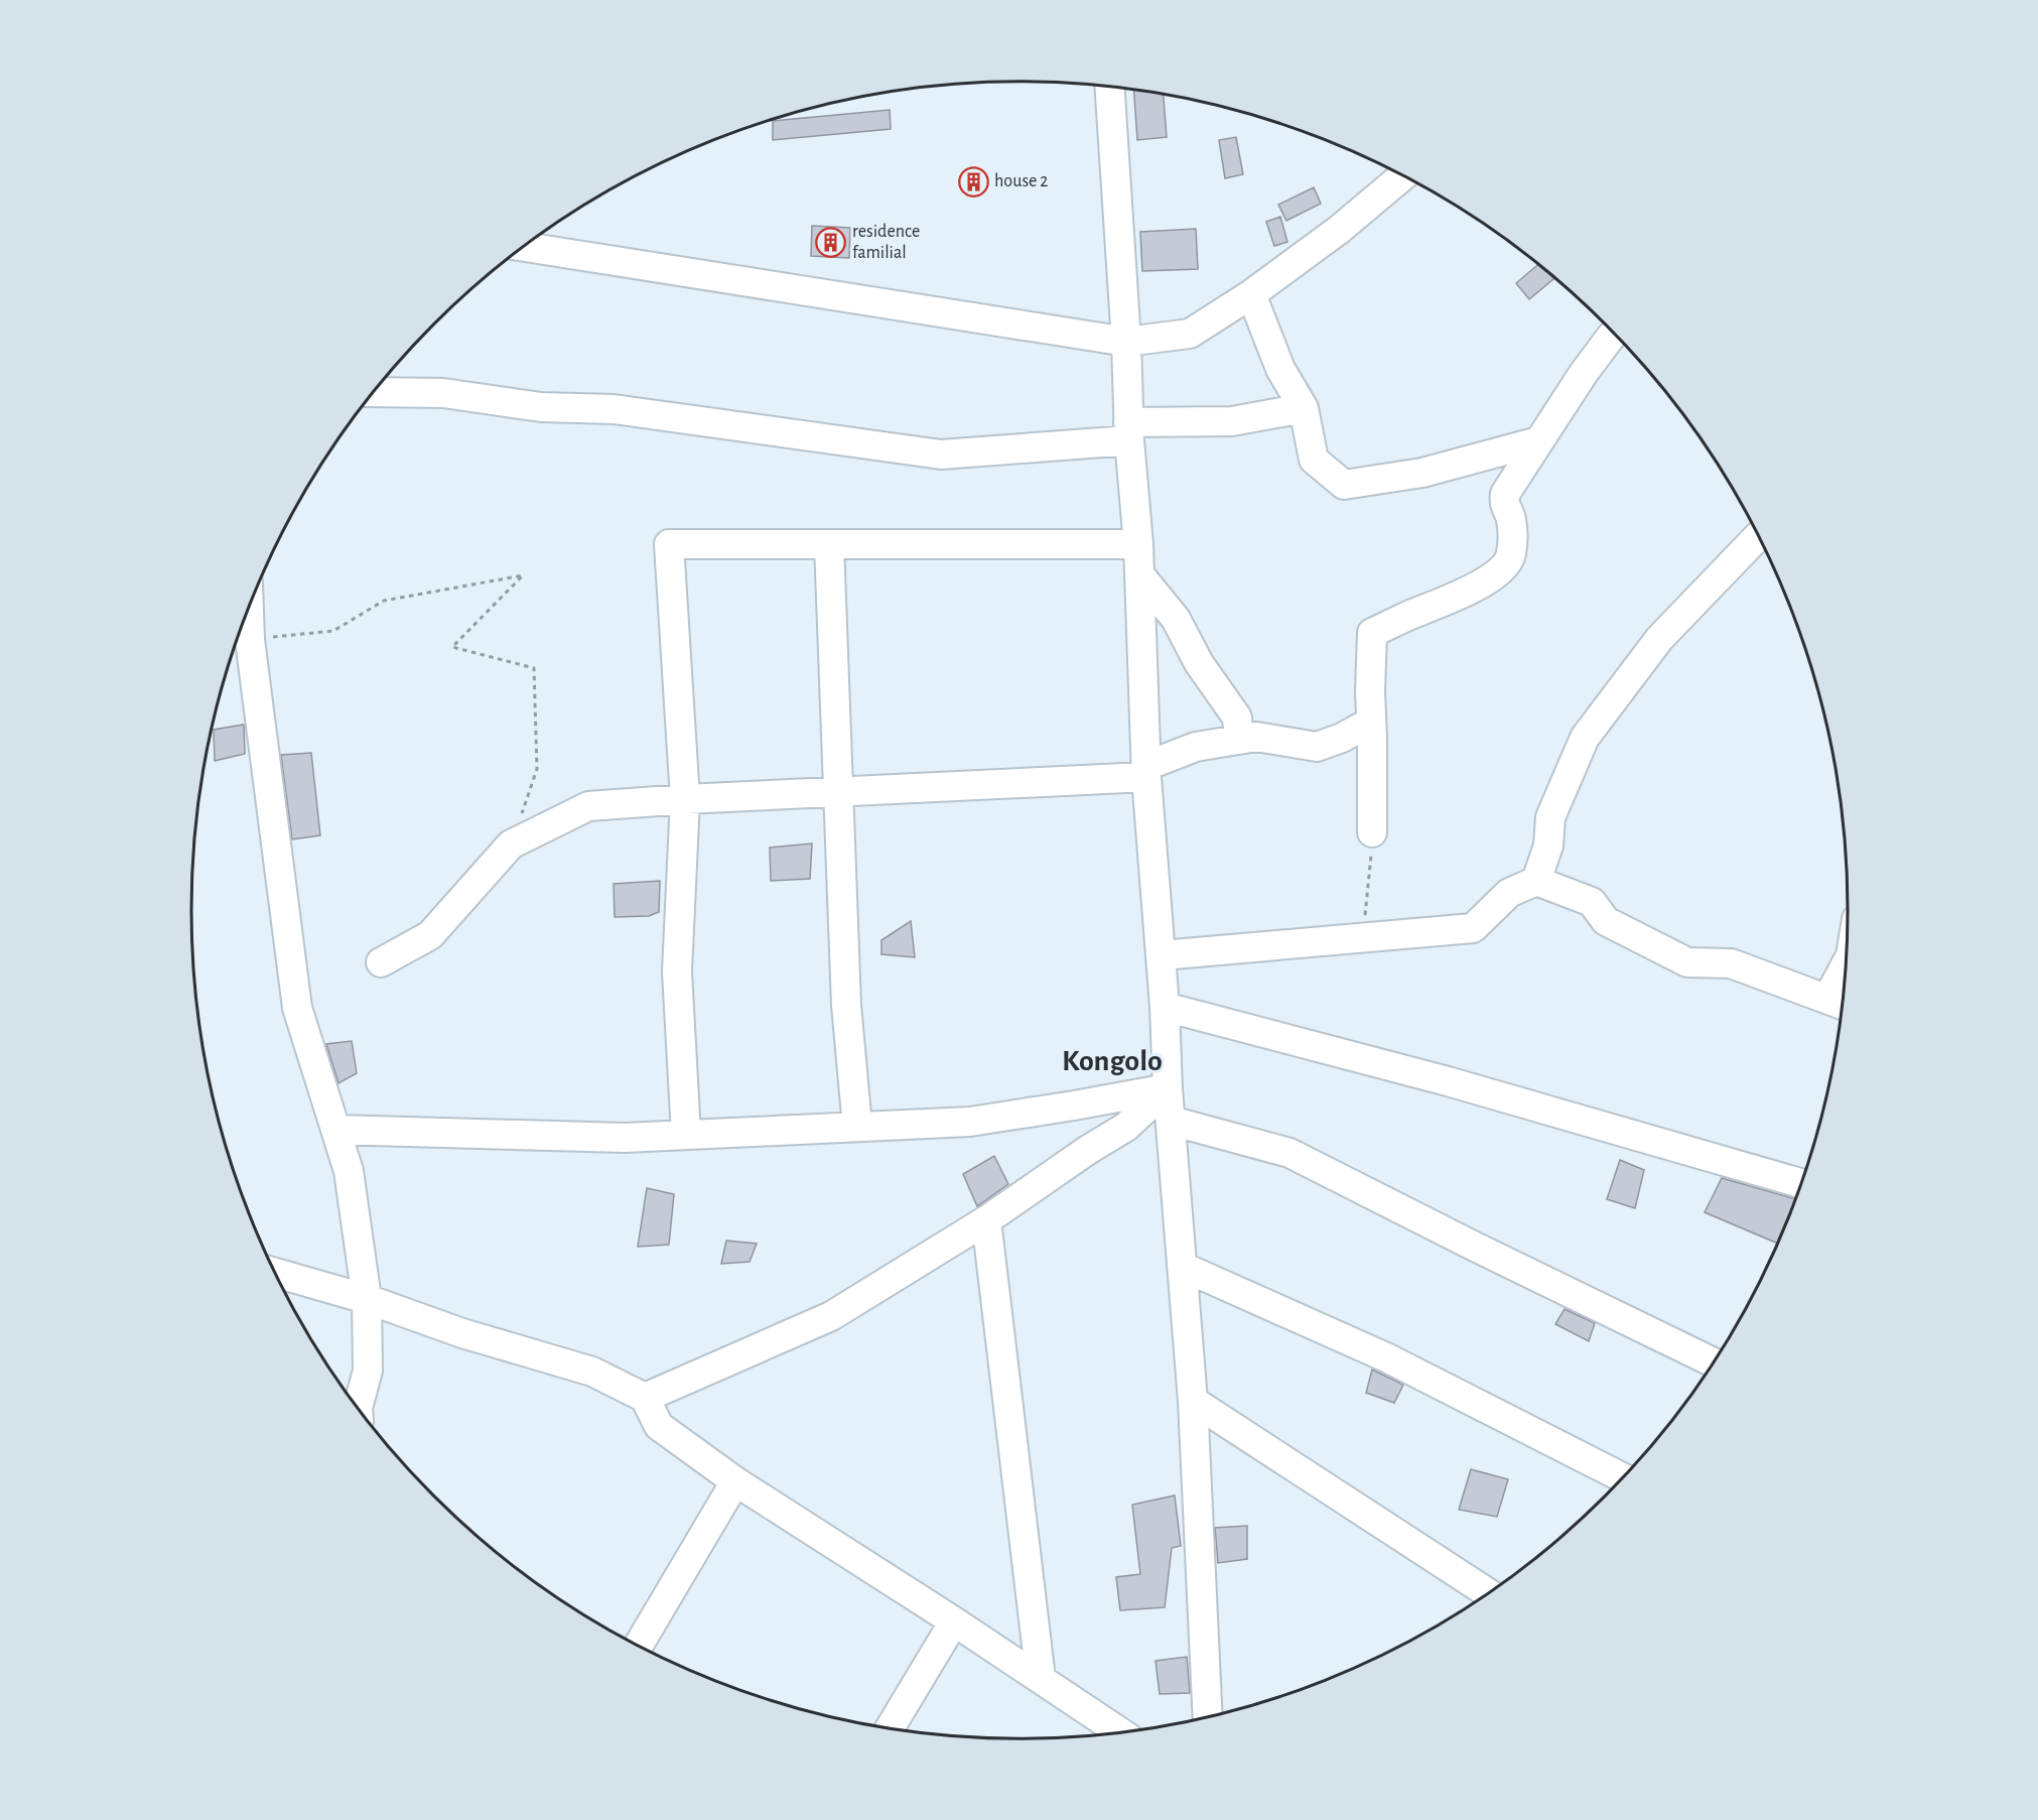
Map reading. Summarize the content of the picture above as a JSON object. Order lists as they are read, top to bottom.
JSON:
{
  "districts": ["Kongolo"],
  "places": {
    "building": ["house 2", "residence familial"]
  }
}
